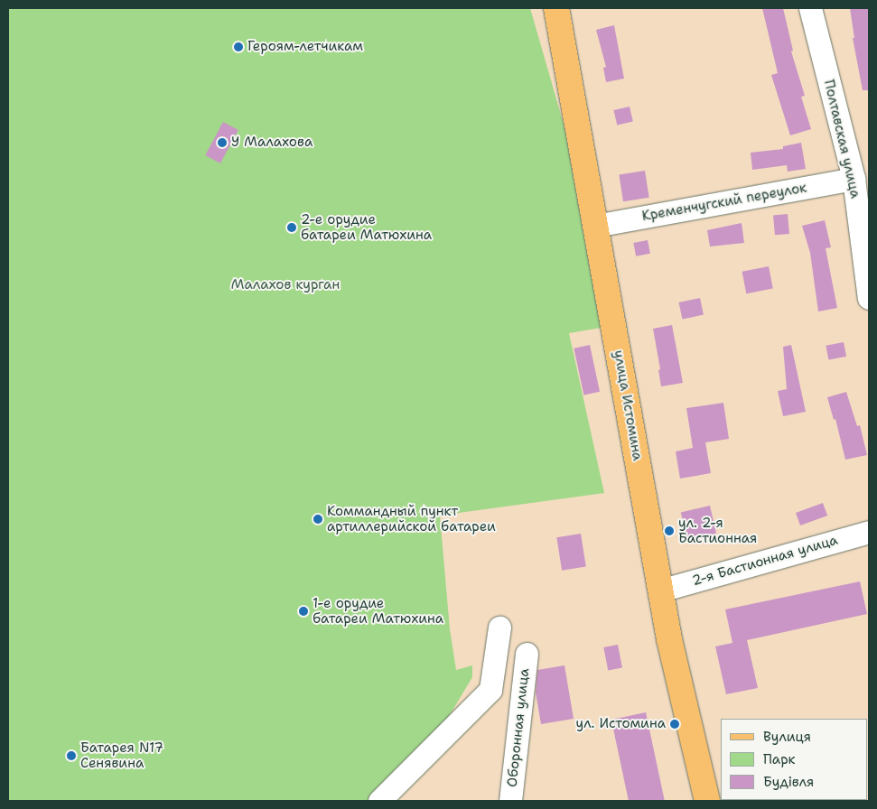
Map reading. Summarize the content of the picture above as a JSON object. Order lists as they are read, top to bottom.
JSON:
{
  "streets": {
    "main road": ["улица Истомина"],
    "street": [
      "Полтавская улица",
      "Кременчугский переулок",
      "2-я Бастионная улица",
      "Оборонная улица"
    ]
  },
  "crossings": [
    ["Полтавская улица", "Кременчугский переулок"],
    ["Кременчугский переулок", "улица Истомина"],
    ["улица Истомина", "2-я Бастионная улица"]
  ],
  "parks": ["Малахов курган"],
  "places": [
    "Героям-летчикам",
    "У Малахова",
    "2-е орудие батареи Матюхина",
    "Коммандный пункт артиллерийской батареи",
    "ул. 2-я Бастионная",
    "1-е орудие батареи Матюхина",
    "ул. Истомина",
    "Батарея N17 Сенявина"
  ],
  "legend": ["Вулиця", "Парк", "Будівля"]
}
